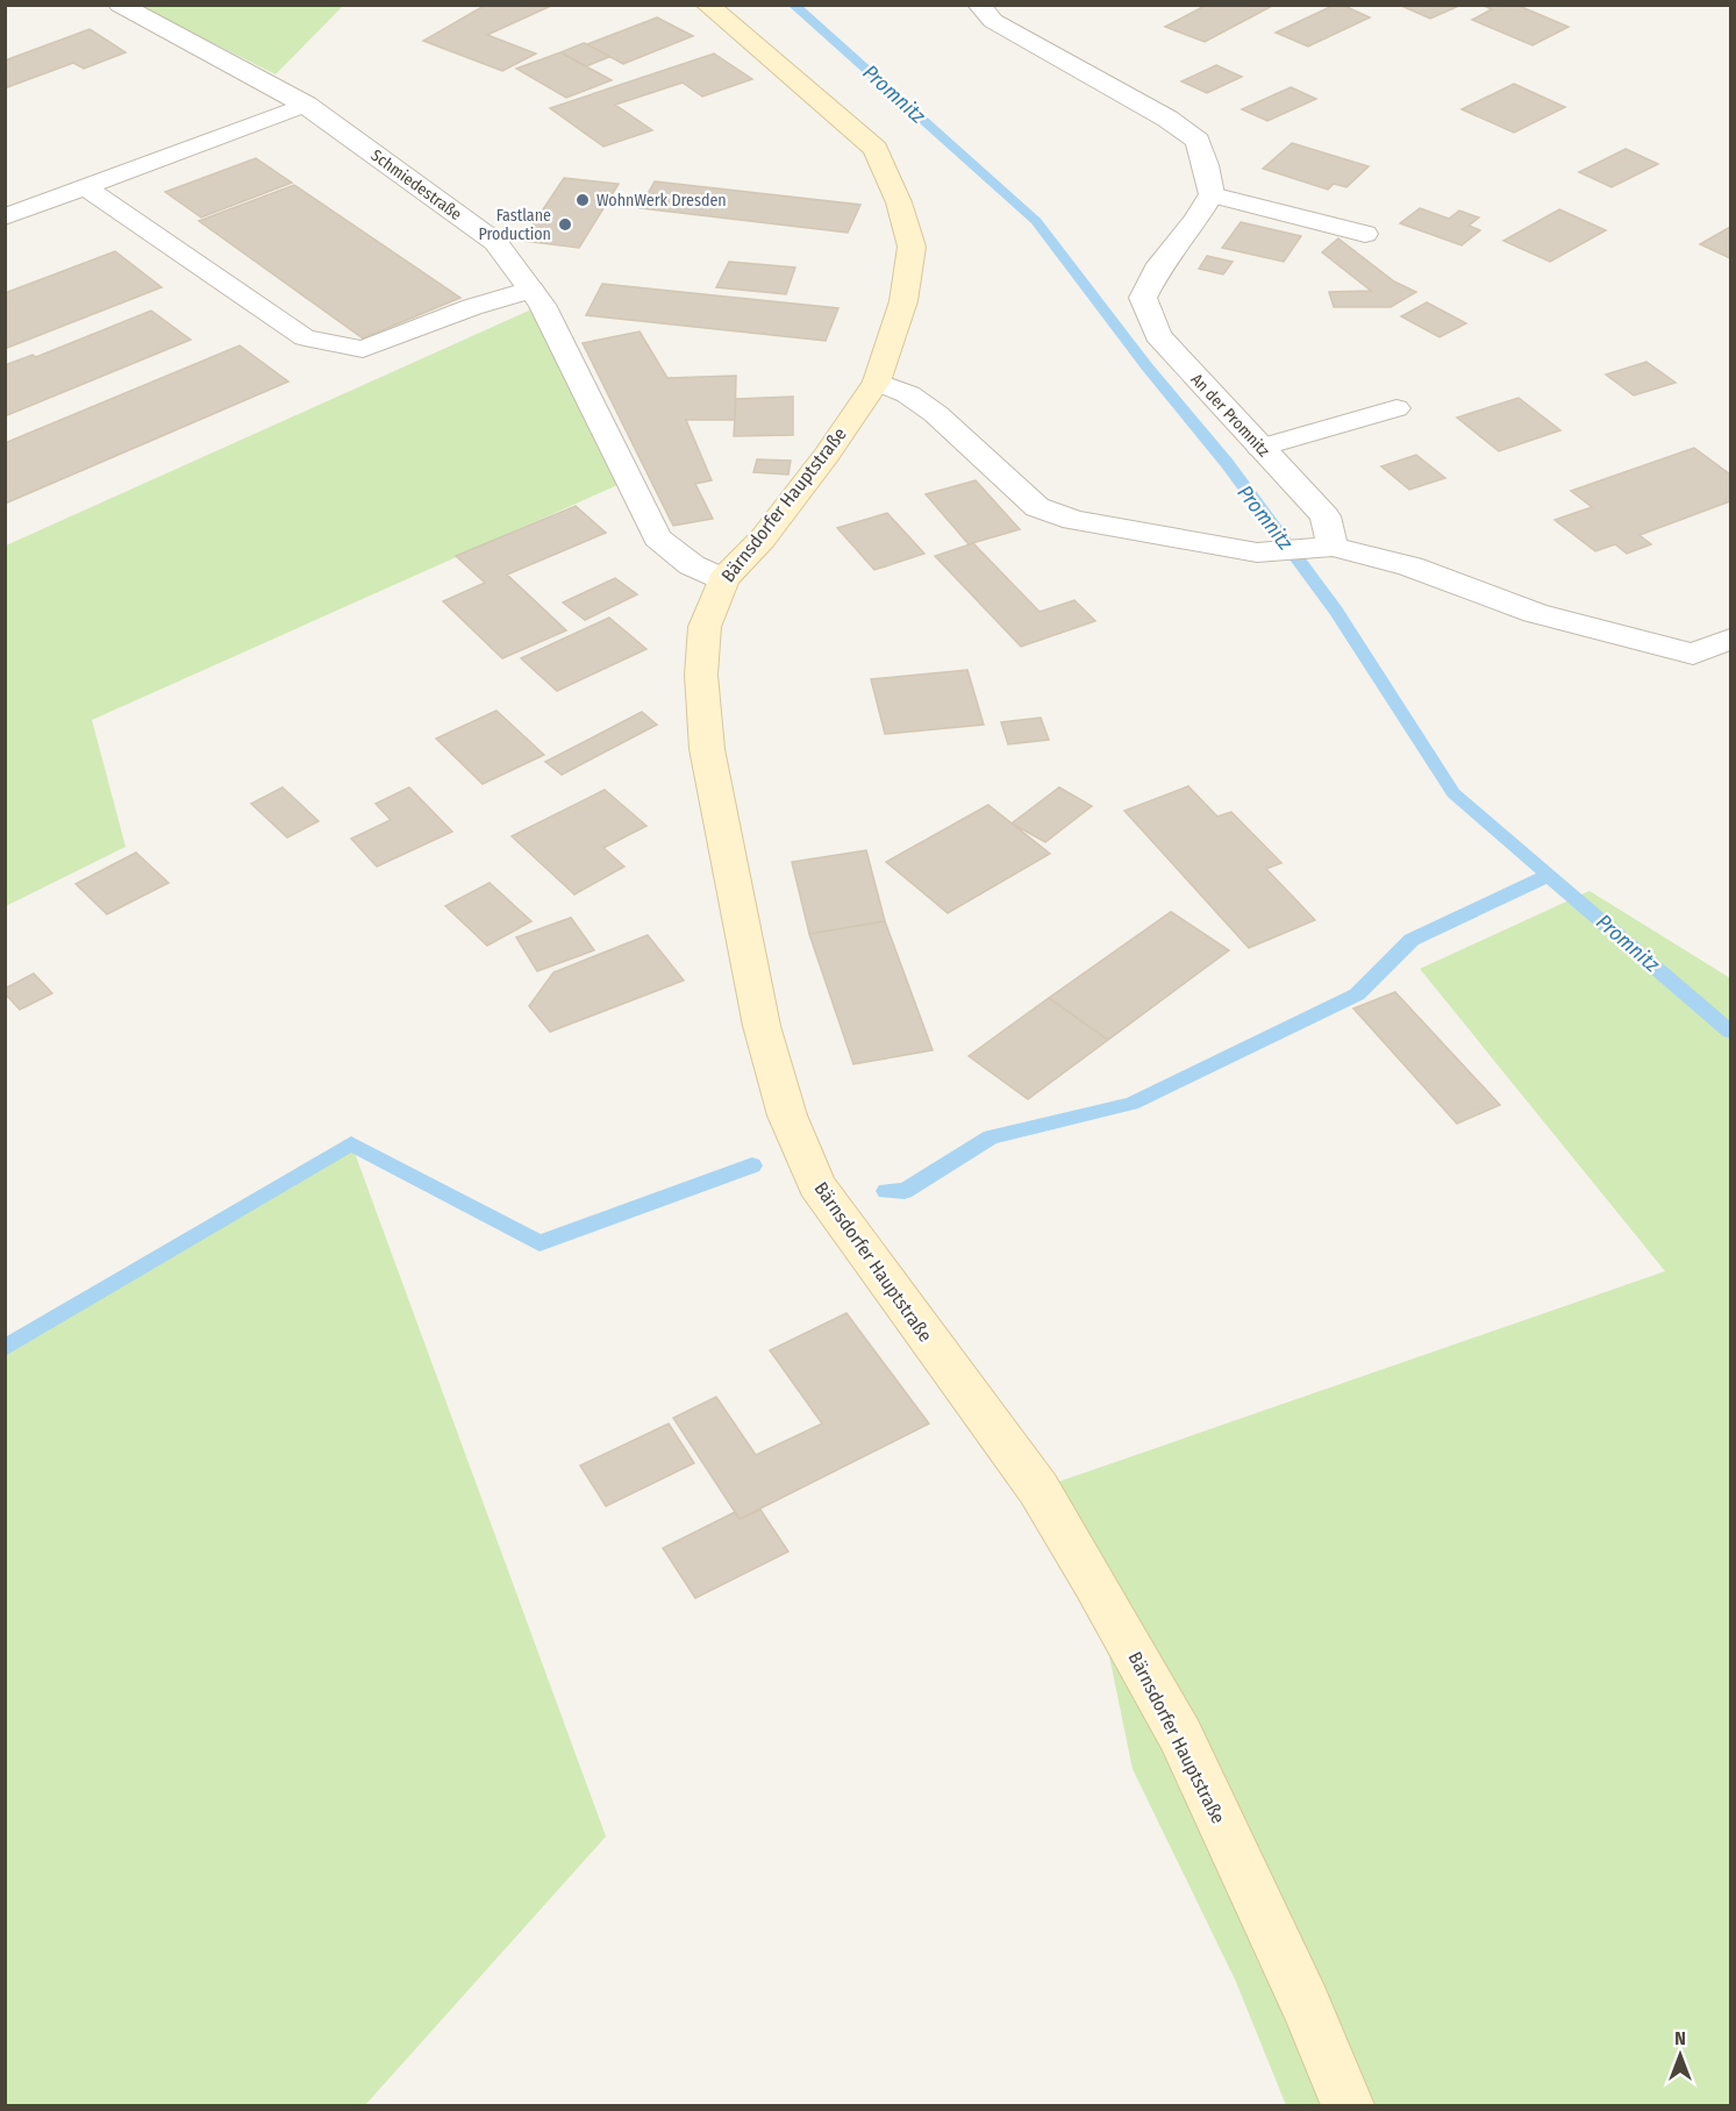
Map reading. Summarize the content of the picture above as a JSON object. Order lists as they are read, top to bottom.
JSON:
{
  "streets": {
    "main road": ["Bärnsdorfer Hauptstraße"],
    "street": ["Schmiedestraße", "An der Promnitz"]
  },
  "crossings": [
    ["Schmiedestraße", "Bärnsdorfer Hauptstraße"]
  ],
  "water": ["Promnitz"],
  "places": ["WohnWerk Dresden", "Fastlane Production"],
  "north": "top"
}
